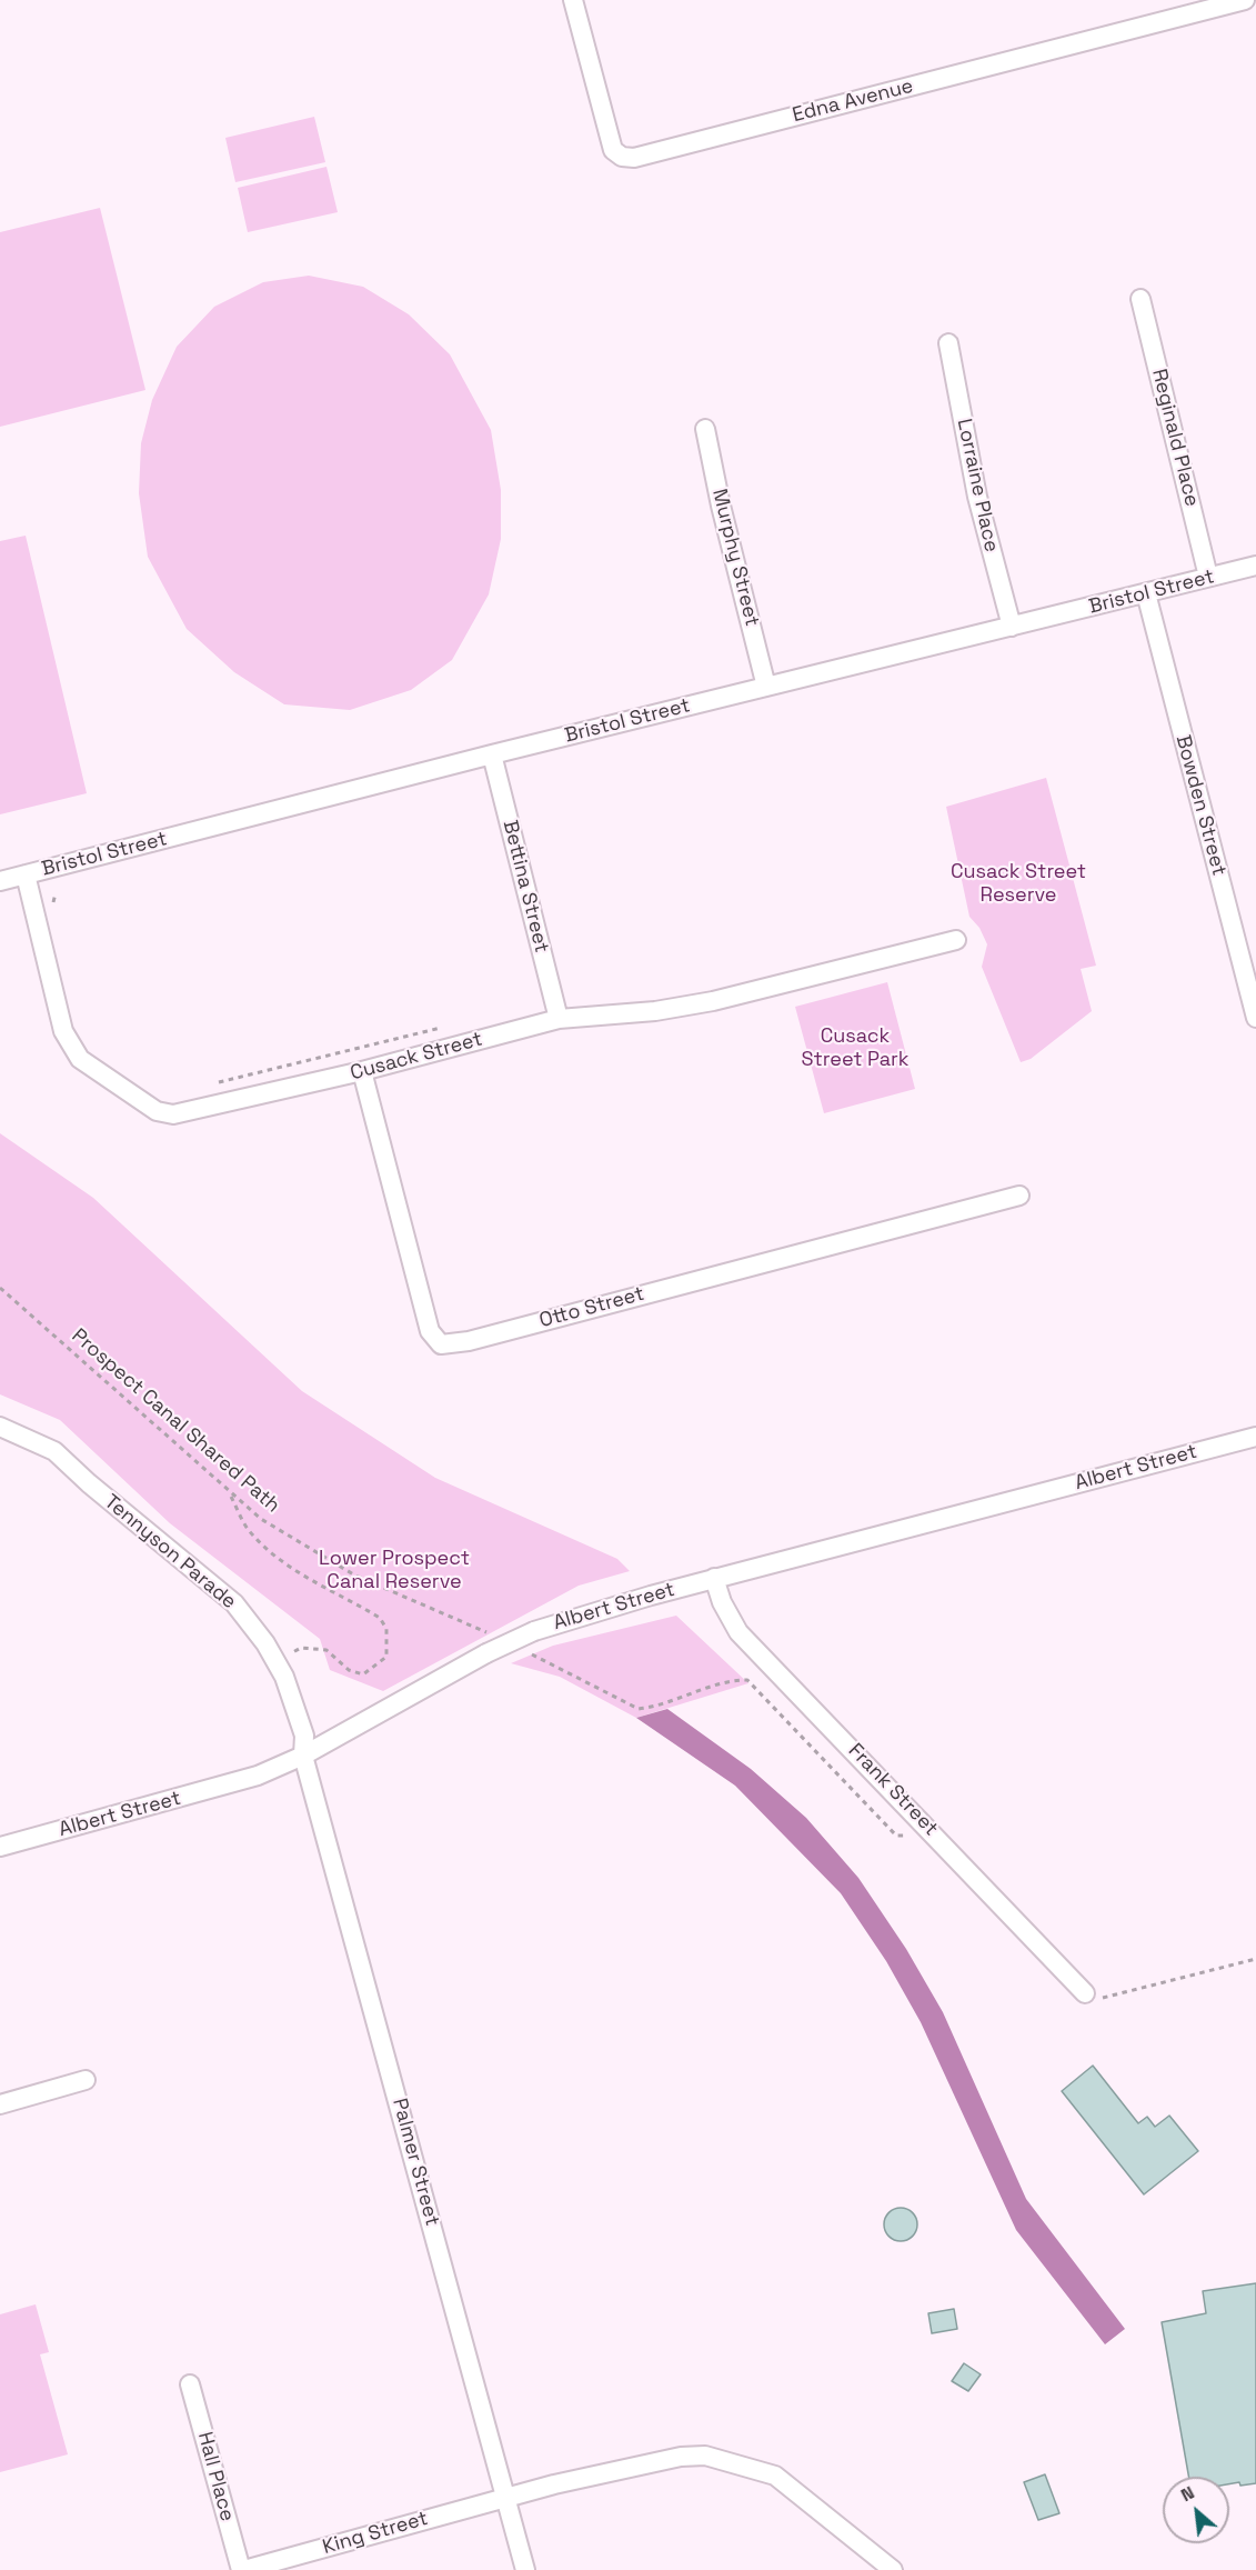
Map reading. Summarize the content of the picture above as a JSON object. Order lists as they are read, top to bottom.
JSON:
{
  "streets": {
    "street": [
      "Edna Avenue",
      "Reginald Place",
      "Lorraine Place",
      "Murphy Street",
      "Bristol Street",
      "Bowden Street",
      "Bettina Street",
      "Cusack Street",
      "Otto Street",
      "Albert Street",
      "Tennyson Parade",
      "Frank Street",
      "Palmer Street",
      "Hall Place",
      "King Street"
    ],
    "path": ["Prospect Canal Shared Path"]
  },
  "crossings": [
    ["Reginald Place", "Bristol Street"],
    ["Lorraine Place", "Bristol Street"],
    ["Murphy Street", "Bristol Street"],
    ["Bristol Street", "Bowden Street"],
    ["Bristol Street", "Bettina Street"],
    ["Bristol Street", "Cusack Street"],
    ["Bettina Street", "Cusack Street"],
    ["Cusack Street", "Otto Street"],
    ["Albert Street", "Tennyson Parade"],
    ["Albert Street", "Frank Street"],
    ["Albert Street", "Palmer Street"],
    ["Tennyson Parade", "Palmer Street"],
    ["Palmer Street", "King Street"],
    ["Hall Place", "King Street"]
  ],
  "parks": ["Cusack Street Reserve", "Cusack Street Park", "Lower Prospect Canal Reserve"],
  "north": "top left"
}
